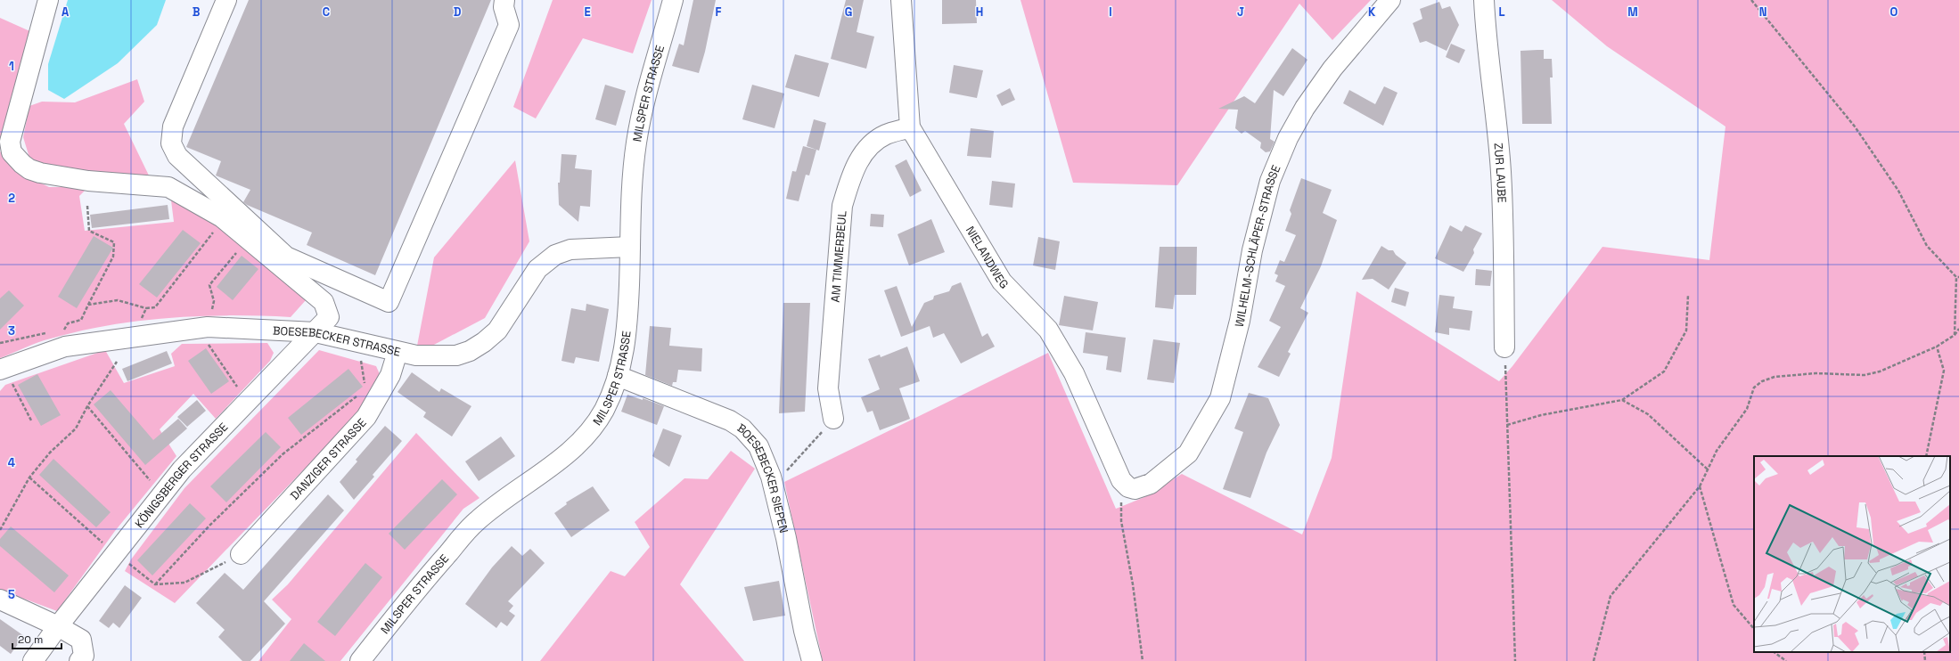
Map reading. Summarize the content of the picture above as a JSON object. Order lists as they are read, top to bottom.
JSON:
{
  "streets": {
    "street": [
      "MILSPER STRASSE",
      "ZUR LAUBE",
      "WILHELM-SCHLÄPER-STRASSE",
      "AM TIMMERBEUL",
      "NIELANDWEG",
      "BOESEBECKER STRASSE",
      "DANZIGER STRASSE",
      "KÖNIGSBERGER STRASSE",
      "BOESEBECKER SIEPEN"
    ]
  },
  "crossings": [
    ["MILSPER STRASSE", "BOESEBECKER STRASSE"],
    ["MILSPER STRASSE", "BOESEBECKER SIEPEN"],
    ["WILHELM-SCHLÄPER-STRASSE", "NIELANDWEG"],
    ["AM TIMMERBEUL", "NIELANDWEG"],
    ["BOESEBECKER STRASSE", "DANZIGER STRASSE"],
    ["BOESEBECKER STRASSE", "KÖNIGSBERGER STRASSE"]
  ],
  "scale_bar": "20 m",
  "grid": {
    "columns": [
      "A",
      "B",
      "C",
      "D",
      "E",
      "F",
      "G",
      "H",
      "I",
      "J",
      "K",
      "L",
      "M",
      "N",
      "O"
    ],
    "rows": [
      "1",
      "2",
      "3",
      "4",
      "5"
    ]
  }
}
